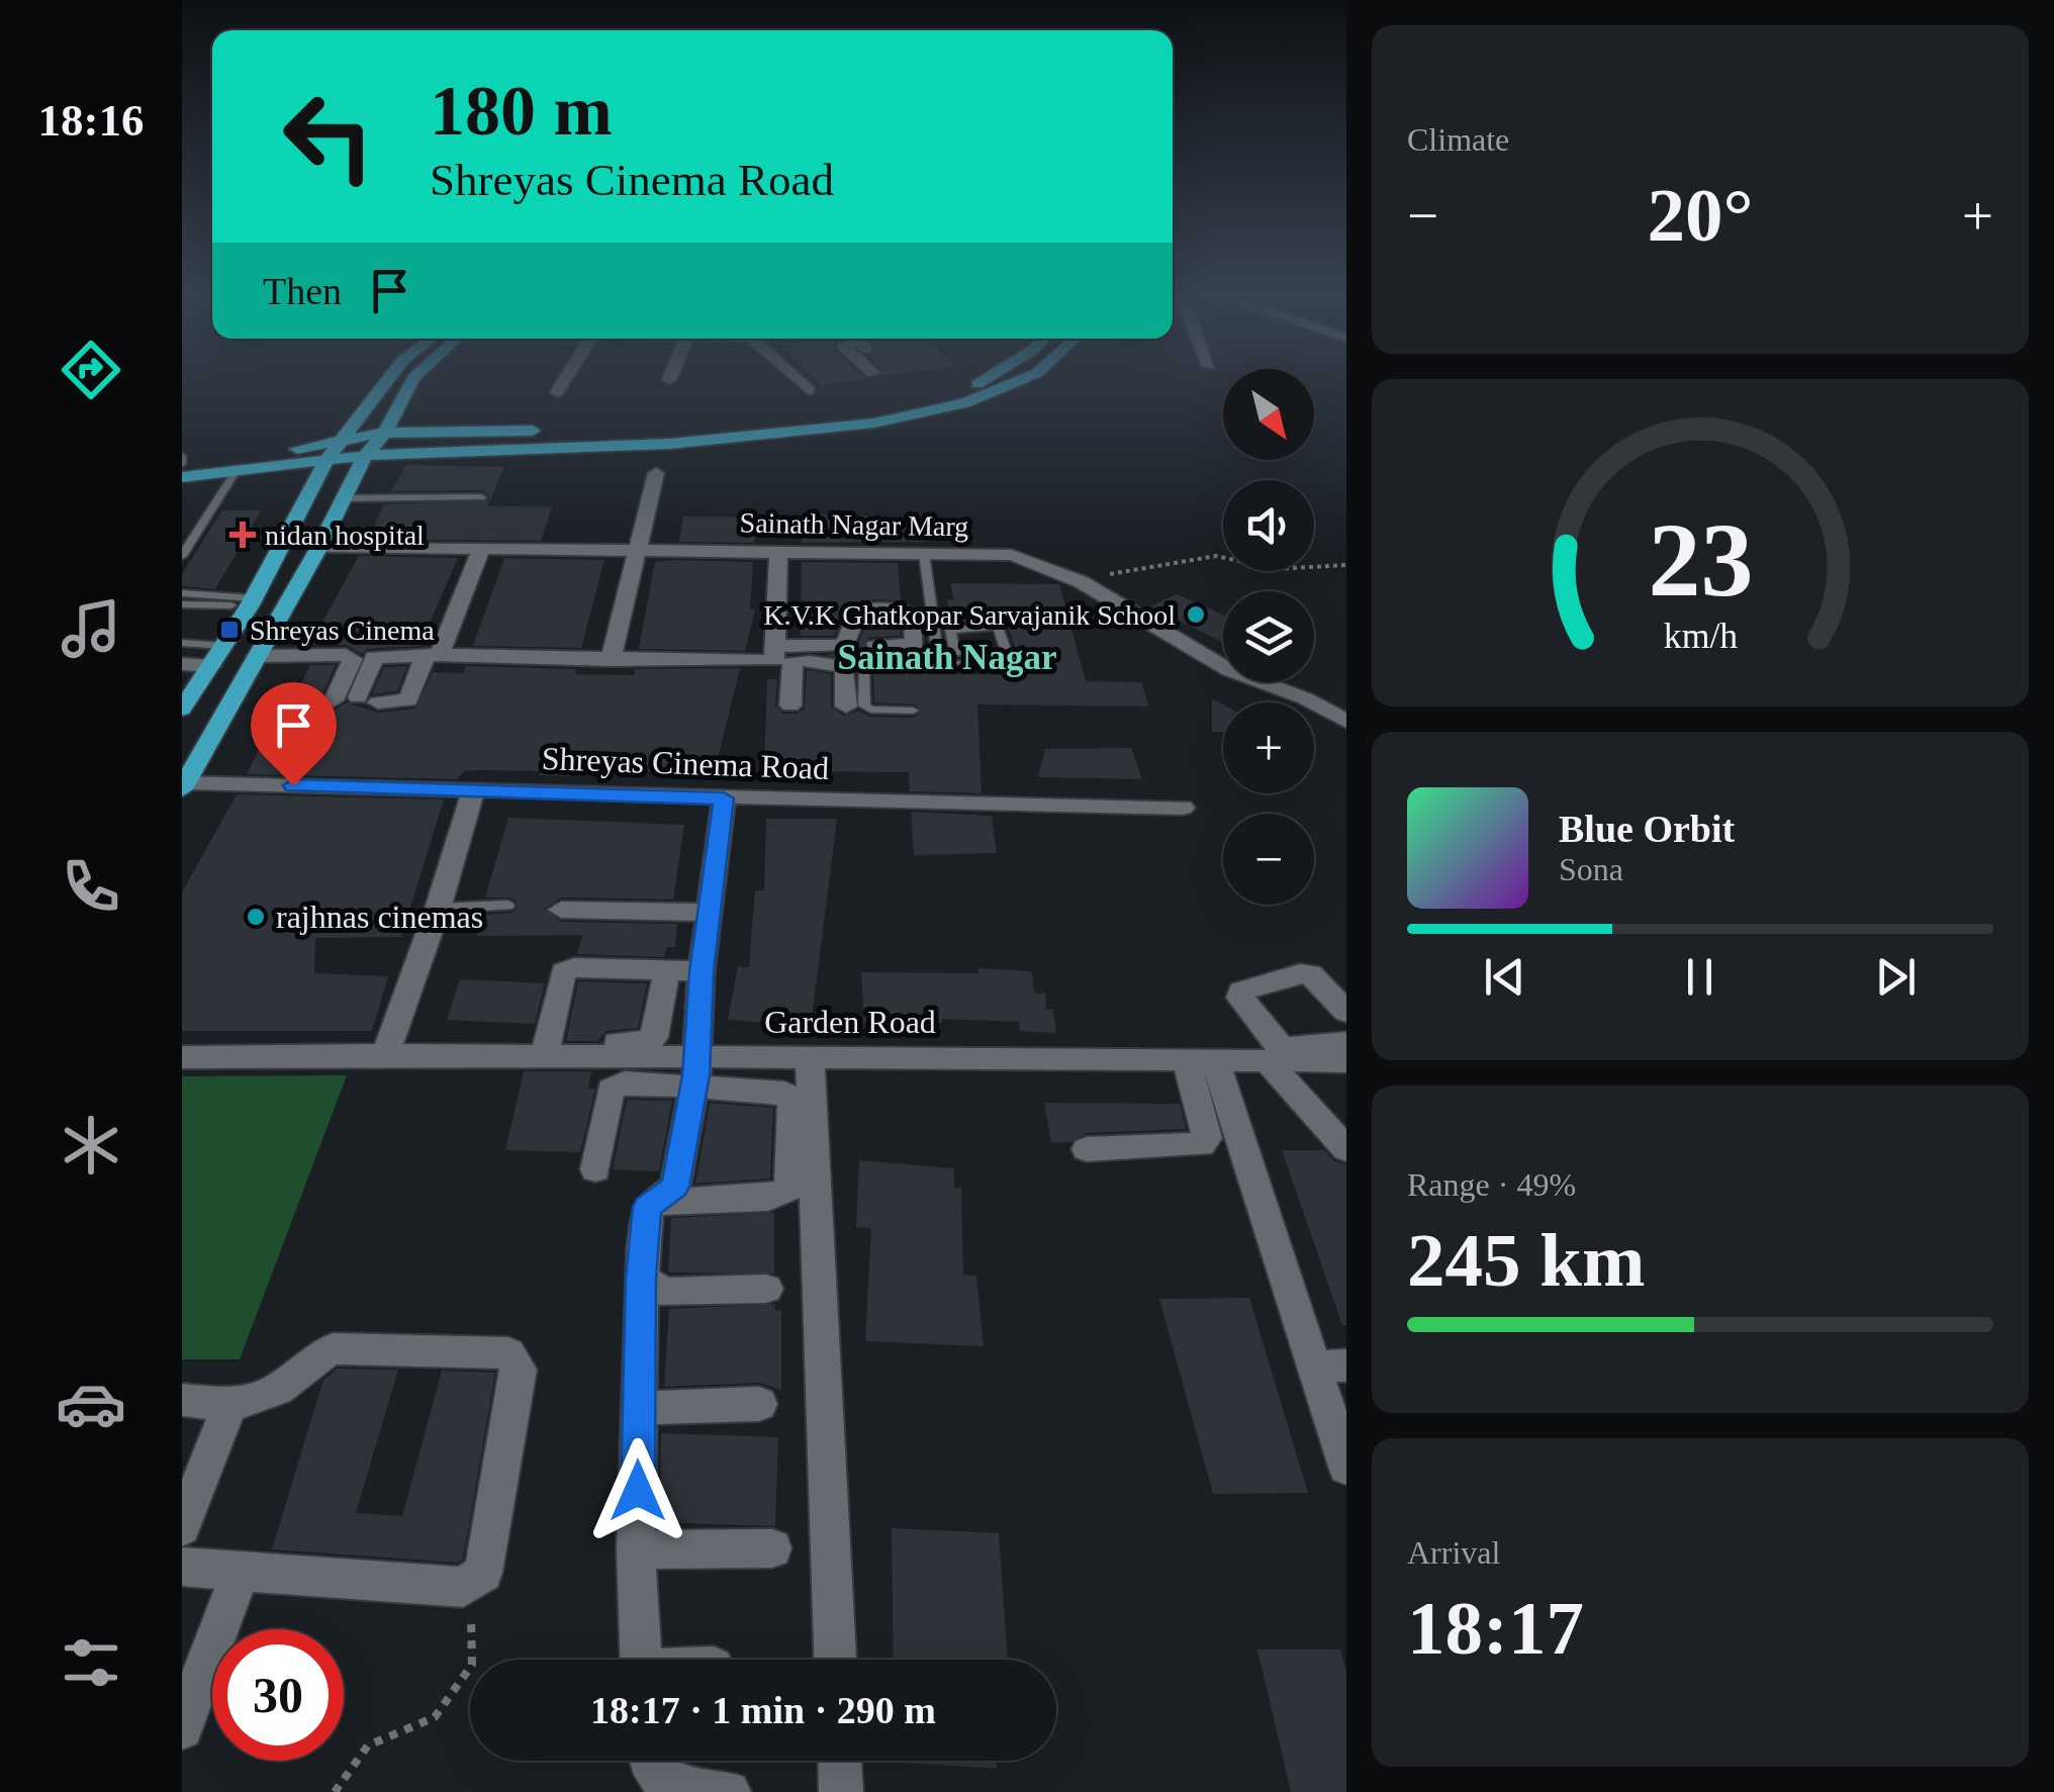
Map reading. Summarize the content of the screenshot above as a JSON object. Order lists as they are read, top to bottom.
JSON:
{
  "streets": {
    "street": ["Sainath Nagar Marg", "Shreyas Cinema Road", "Garden Road"]
  },
  "districts": ["Sainath Nagar"],
  "places": {
    "health": ["nidan hospital"],
    "other": ["K.V.K Ghatkopar Sarvajanik School", "rajhnas cinemas"],
    "transit": ["Shreyas Cinema"]
  },
  "north": "bottom right",
  "page": {
    "tabs": "18:16",
    "tile": [
      "Climate",
      ["Range · 49%", "245 km"],
      ["Arrival", "18:17"]
    ],
    "turn": ["180 m", "Shreyas Cinema Road"],
    "heat": ["−", "20°", "+"],
    "then": "Then",
    "map_buttons": ["+", "−"],
    "song": ["Blue Orbit", "Sona"],
    "limit": "30",
    "trip": "18:17 · 1 min · 290 m",
    "gauge": ["23", "km/h"]
  }
}
